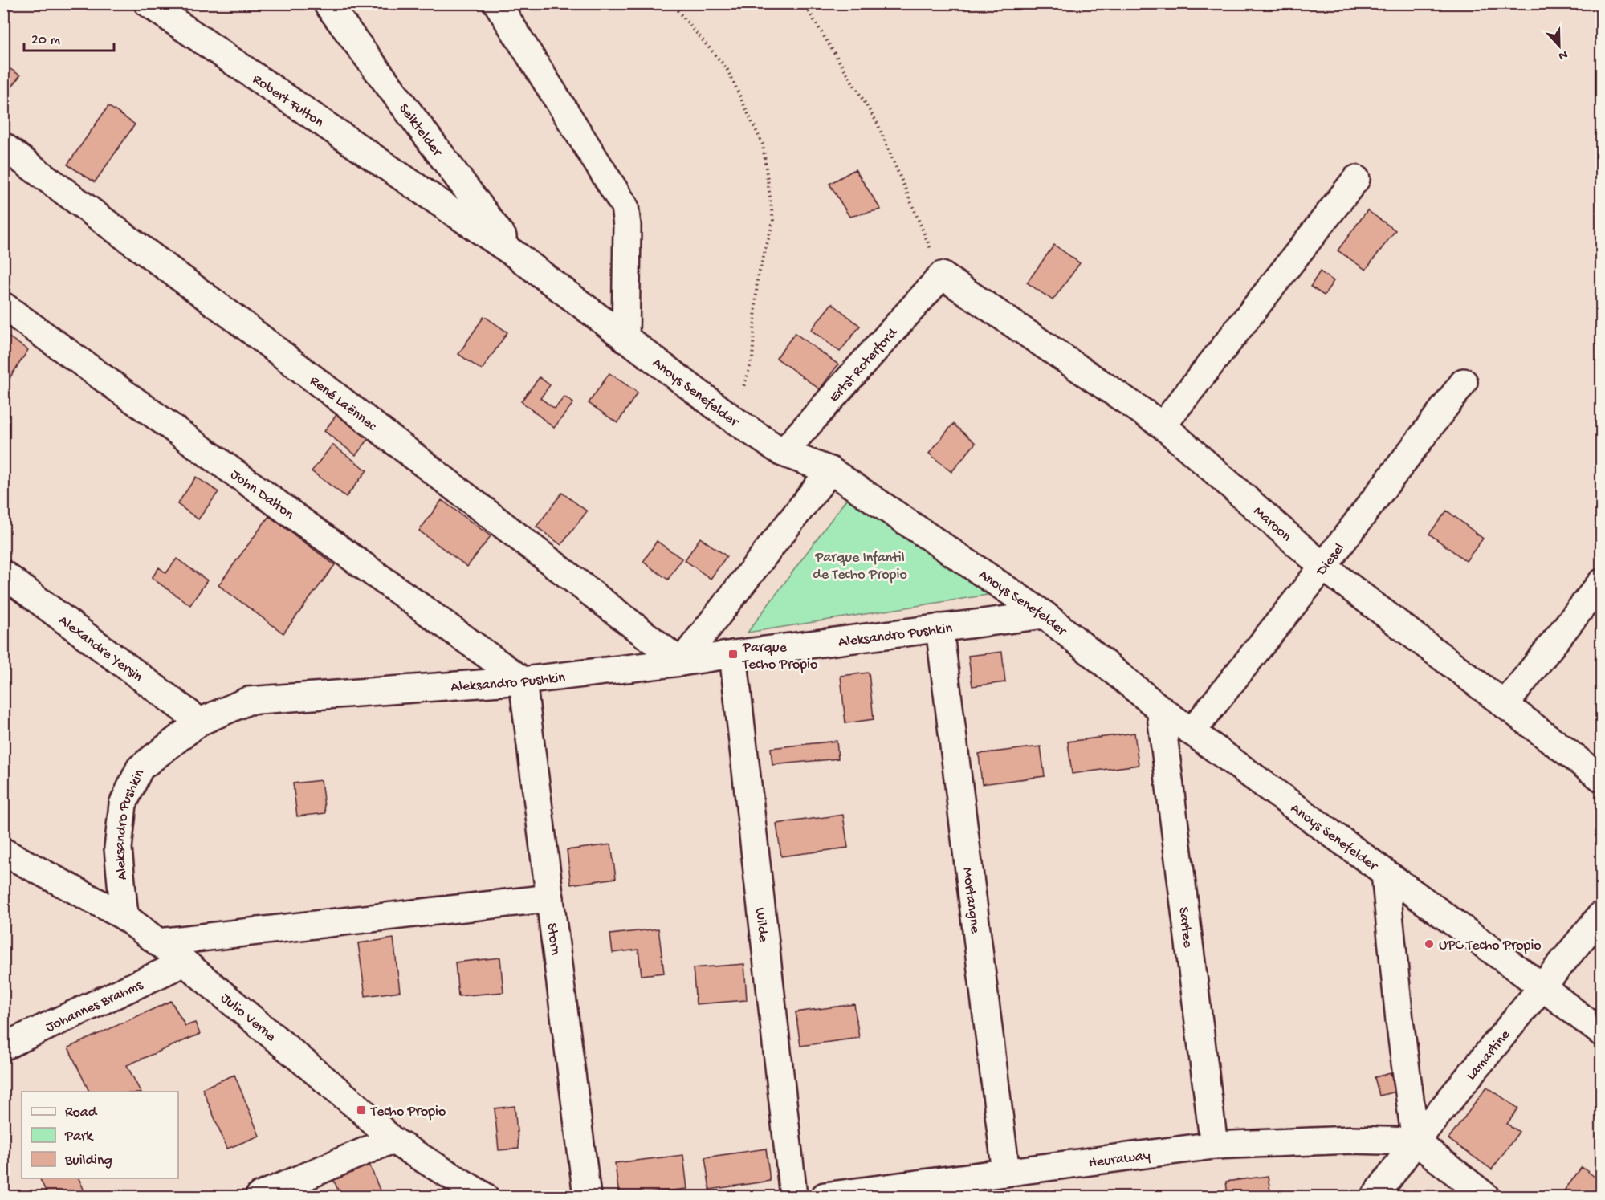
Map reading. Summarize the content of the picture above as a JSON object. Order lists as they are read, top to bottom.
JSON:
{
  "streets": {
    "street": [
      "Robert Fulton",
      "Selktelder",
      "Ertst Roterford",
      "Anoys Senefelder",
      "René Laënnec",
      "John Dalton",
      "Maroon",
      "Diesel",
      "Aleksandro Pushkin",
      "Alexandre Yersin",
      "Mortangne",
      "Wilde",
      "Sartee",
      "Storn",
      "Johannes Brahms",
      "Julio Verne",
      "Lamartine",
      "Heuraway"
    ]
  },
  "crossings": [
    ["Robert Fulton", "Anoys Senefelder"],
    ["Selktelder", "Anoys Senefelder"],
    ["Ertst Roterford", "Anoys Senefelder"],
    ["Ertst Roterford", "Maroon"],
    ["Anoys Senefelder", "Diesel"],
    ["Anoys Senefelder", "Aleksandro Pushkin"],
    ["Anoys Senefelder", "Sartee"],
    ["Anoys Senefelder", "Lamartine"],
    ["René Laënnec", "Aleksandro Pushkin"],
    ["John Dalton", "Aleksandro Pushkin"],
    ["John Dalton", "Storn"],
    ["Maroon", "Diesel"],
    ["Aleksandro Pushkin", "Alexandre Yersin"],
    ["Aleksandro Pushkin", "Mortangne"],
    ["Aleksandro Pushkin", "Wilde"],
    ["Aleksandro Pushkin", "Storn"],
    ["Aleksandro Pushkin", "Julio Verne"],
    ["Mortangne", "Heuraway"],
    ["Sartee", "Heuraway"],
    ["Johannes Brahms", "Julio Verne"],
    ["Lamartine", "Heuraway"]
  ],
  "parks": ["Parque Infantil de Techo Propio"],
  "places": {
    "transit": ["Parque Techo Propio", "Techo Propio"],
    "other": ["UPC Techo Propio"]
  },
  "legend": ["Road", "Park", "Building"],
  "scale_bar": "20 m",
  "north": "bottom"
}
